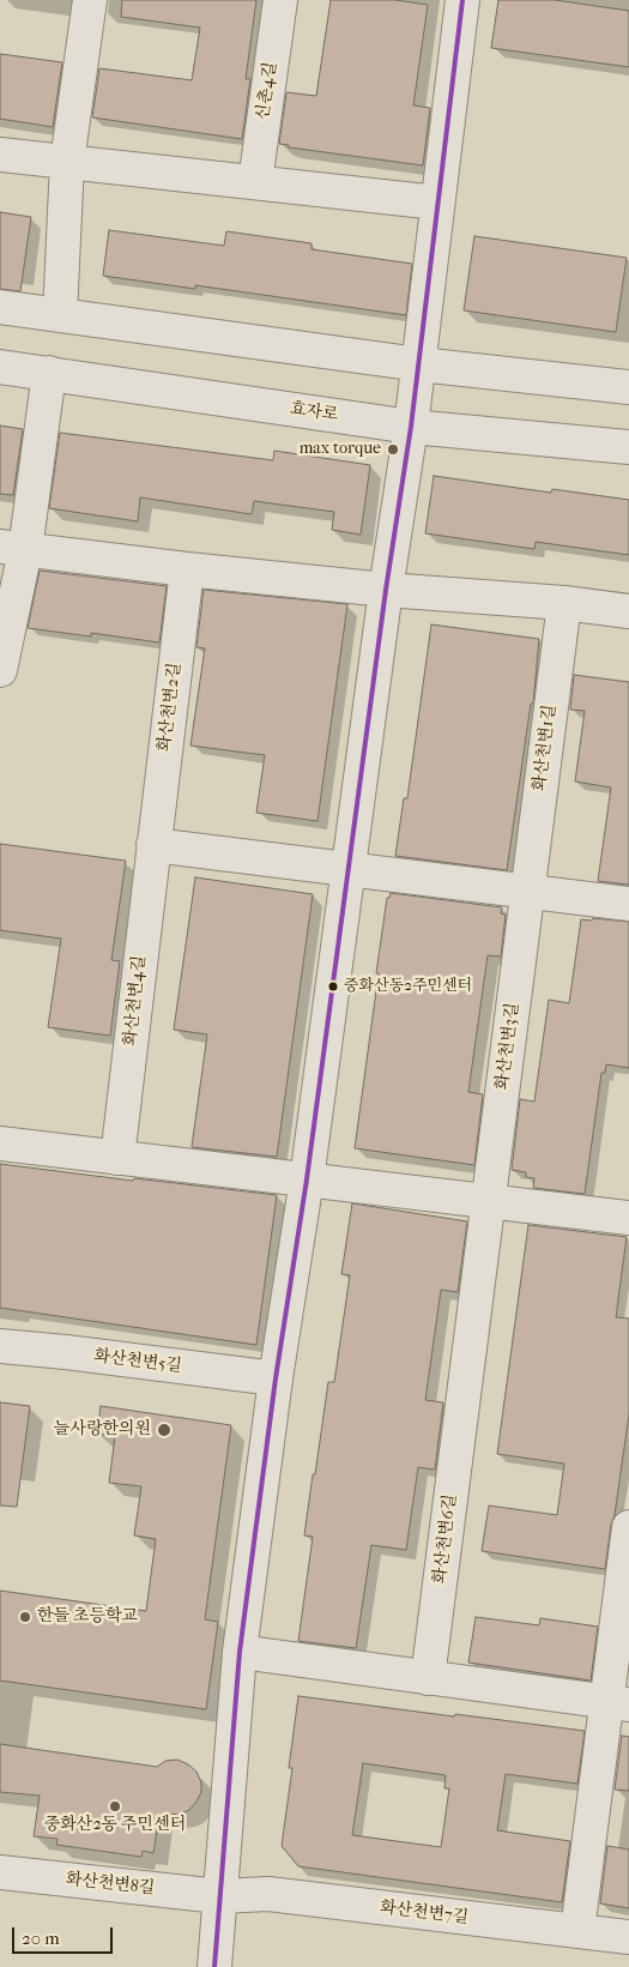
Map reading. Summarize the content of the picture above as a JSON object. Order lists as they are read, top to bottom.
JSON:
{
  "streets": {
    "street": [
      "신촌4길",
      "효자로",
      "화산천변2길",
      "화산천변1길",
      "화산천변4길",
      "화산천변3길",
      "화산천변5길",
      "화산천변6길",
      "화산천변8길",
      "화산천변7길"
    ]
  },
  "crossings": [
    ["화산천변2길", "화산천변4길"],
    ["화산천변1길", "화산천변3길"],
    ["화산천변3길", "화산천변6길"],
    ["화산천변8길", "화산천변7길"]
  ],
  "places": [
    "max torque",
    "중화산동2주민센터",
    "늘사랑한의원",
    "한들 초등학교",
    "중화산2동 주민센터"
  ],
  "scale_bar": "20 m"
}
